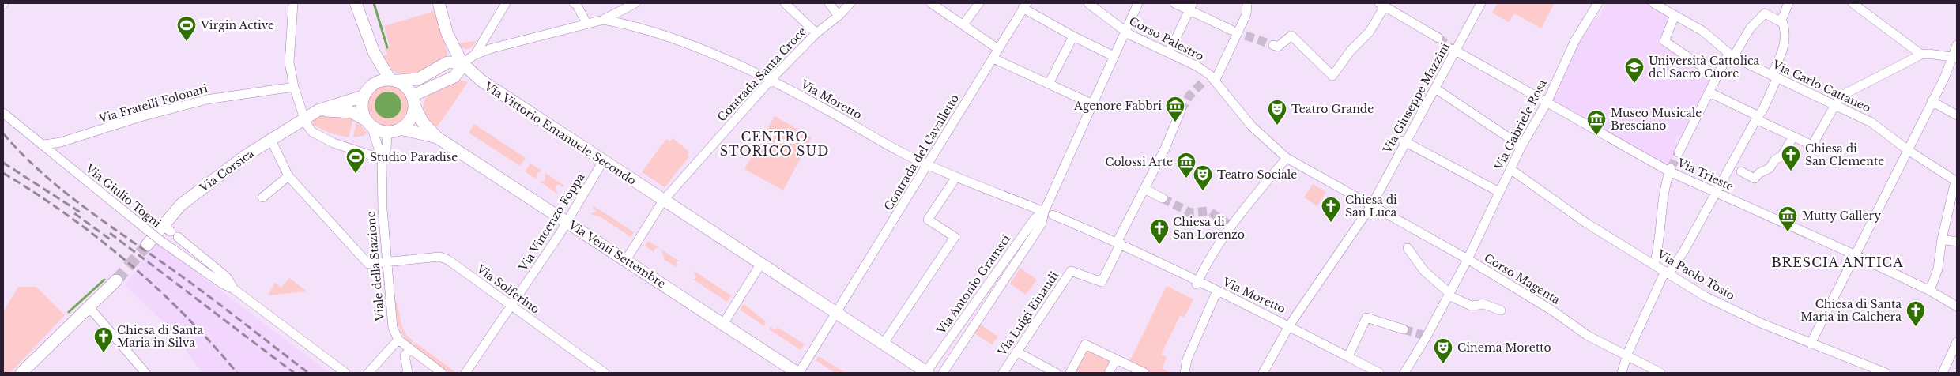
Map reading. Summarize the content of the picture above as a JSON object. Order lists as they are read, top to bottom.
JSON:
{
  "streets": {
    "main road": ["Via Vittorio Emanuele Secondo", "Via Corsica", "Via Venti Settembre"],
    "street": [
      "Corso Palestro",
      "Contrada Santa Croce",
      "Via Carlo Cattaneo",
      "Via Giuseppe Mazzini",
      "Via Moretto",
      "Via Fratelli Folonari",
      "Via Gabriele Rosa",
      "Contrada del Cavalletto",
      "Via Trieste",
      "Via Giulio Togni",
      "Via Vincenzo Foppa",
      "Viale della Stazione",
      "Via Paolo Tosio",
      "Corso Magenta",
      "Via Antonio Gramsci",
      "Via Solferino",
      "Via Luigi Einaudi"
    ]
  },
  "crossings": [
    ["Corso Palestro", "Corso Magenta"],
    ["Corso Palestro", "Via Antonio Gramsci"],
    ["Contrada Santa Croce", "Via Moretto"],
    ["Contrada Santa Croce", "Via Vittorio Emanuele Secondo"],
    ["Via Giuseppe Mazzini", "Via Moretto"],
    ["Via Giuseppe Mazzini", "Via Trieste"],
    ["Via Giuseppe Mazzini", "Corso Magenta"],
    ["Via Moretto", "Contrada del Cavalletto"],
    ["Via Moretto", "Via Antonio Gramsci"],
    ["Via Moretto", "Via Luigi Einaudi"],
    ["Via Fratelli Folonari", "Via Giulio Togni"],
    ["Via Gabriele Rosa", "Via Trieste"],
    ["Via Gabriele Rosa", "Via Paolo Tosio"],
    ["Via Gabriele Rosa", "Corso Magenta"],
    ["Via Vittorio Emanuele Secondo", "Contrada del Cavalletto"],
    ["Via Vittorio Emanuele Secondo", "Via Vincenzo Foppa"],
    ["Via Vittorio Emanuele Secondo", "Via Antonio Gramsci"],
    ["Contrada del Cavalletto", "Via Venti Settembre"],
    ["Via Corsica", "Via Giulio Togni"],
    ["Via Corsica", "Via Venti Settembre"],
    ["Via Corsica", "Viale della Stazione"],
    ["Via Corsica", "Via Solferino"],
    ["Via Vincenzo Foppa", "Via Venti Settembre"],
    ["Via Vincenzo Foppa", "Via Solferino"],
    ["Via Venti Settembre", "Viale della Stazione"],
    ["Viale della Stazione", "Via Solferino"]
  ],
  "districts": ["CENTRO STORICO SUD", "BRESCIA ANTICA"],
  "places": {
    "sports": ["Virgin Active", "Studio Paradise"],
    "school or university": ["Università Cattolica del Sacro Cuore"],
    "museum": [
      "Agenore Fabbri",
      "Museo Musicale Bresciano",
      "Colossi Arte",
      "Mutty Gallery"
    ],
    "theatre": ["Teatro Grande", "Teatro Sociale", "Cinema Moretto"],
    "church": [
      "Chiesa di San Clemente",
      "Chiesa di San Luca",
      "Chiesa di San Lorenzo",
      "Chiesa di Santa Maria in Calchera",
      "Chiesa di Santa Maria in Silva"
    ]
  }
}
